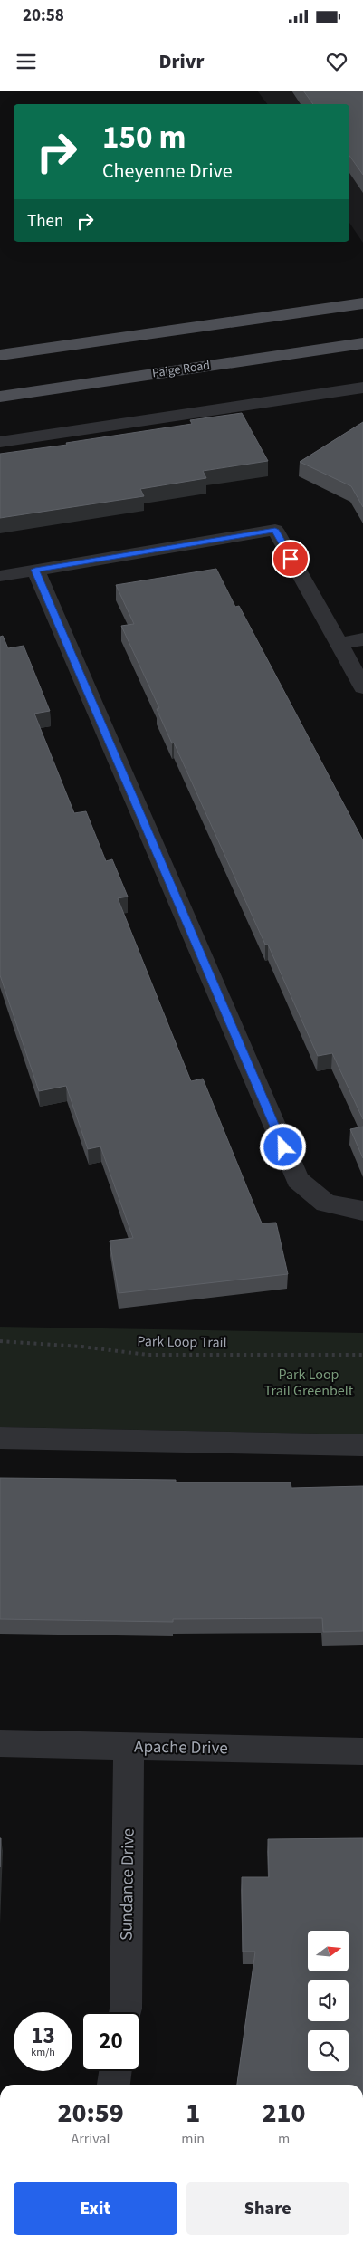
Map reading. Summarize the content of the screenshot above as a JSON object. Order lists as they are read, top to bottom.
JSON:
{
  "streets": {
    "main road": ["Paige Road"],
    "street": ["Apache Drive", "Sundance Drive"],
    "path": ["Park Loop Trail"]
  },
  "crossings": [
    ["Apache Drive", "Sundance Drive"]
  ],
  "parks": ["Park Loop Trail Greenbelt"],
  "north": "right",
  "page": {
    "status": "20:58",
    "header": "Drivr",
    "turn": ["150 m", "Cheyenne Drive"],
    "then": "Then",
    "speed": "13 km/h",
    "limit": "20",
    "eta": [
      "20:59",
      "Arrival",
      "1",
      "min",
      "210",
      "m"
    ],
    "buttons": ["Exit", "Share"]
  }
}
